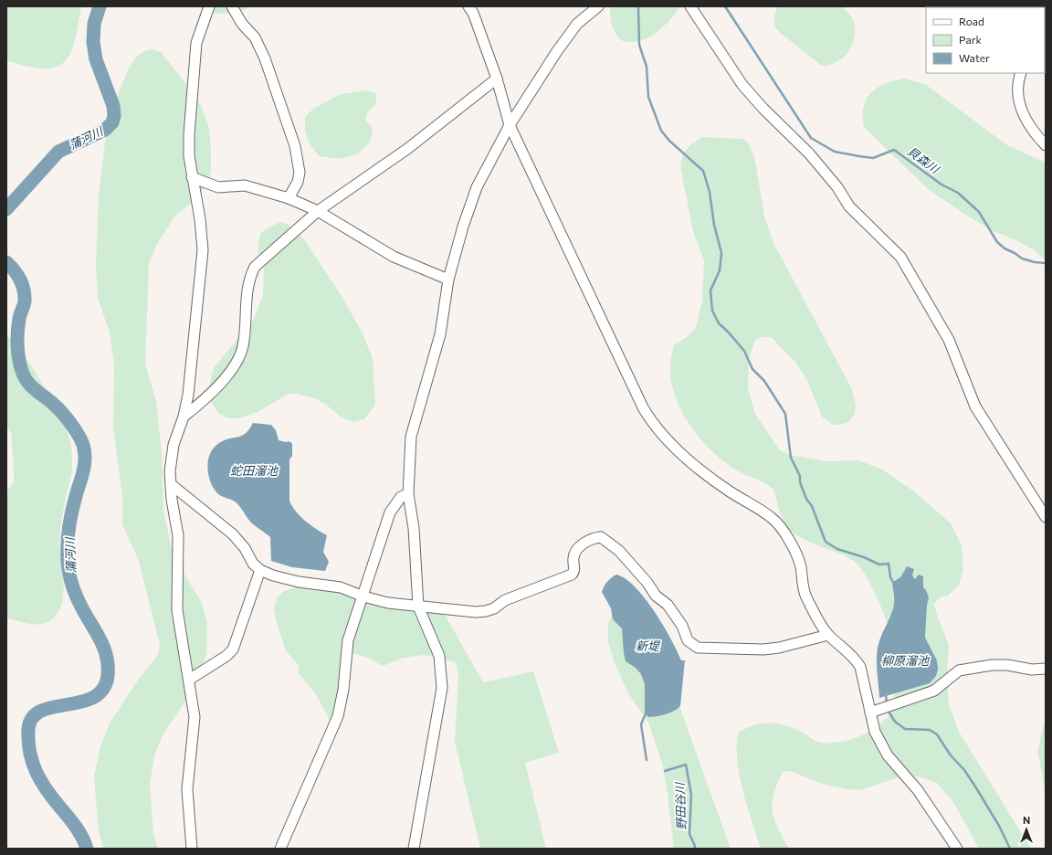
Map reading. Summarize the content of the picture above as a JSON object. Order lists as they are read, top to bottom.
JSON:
{
  "water": [
    "蒲河川",
    "貝森川",
    "蛇田溜池",
    "新堤",
    "柳原溜池",
    "野田谷川"
  ],
  "legend": ["Road", "Park", "Water"],
  "north": "top"
}
